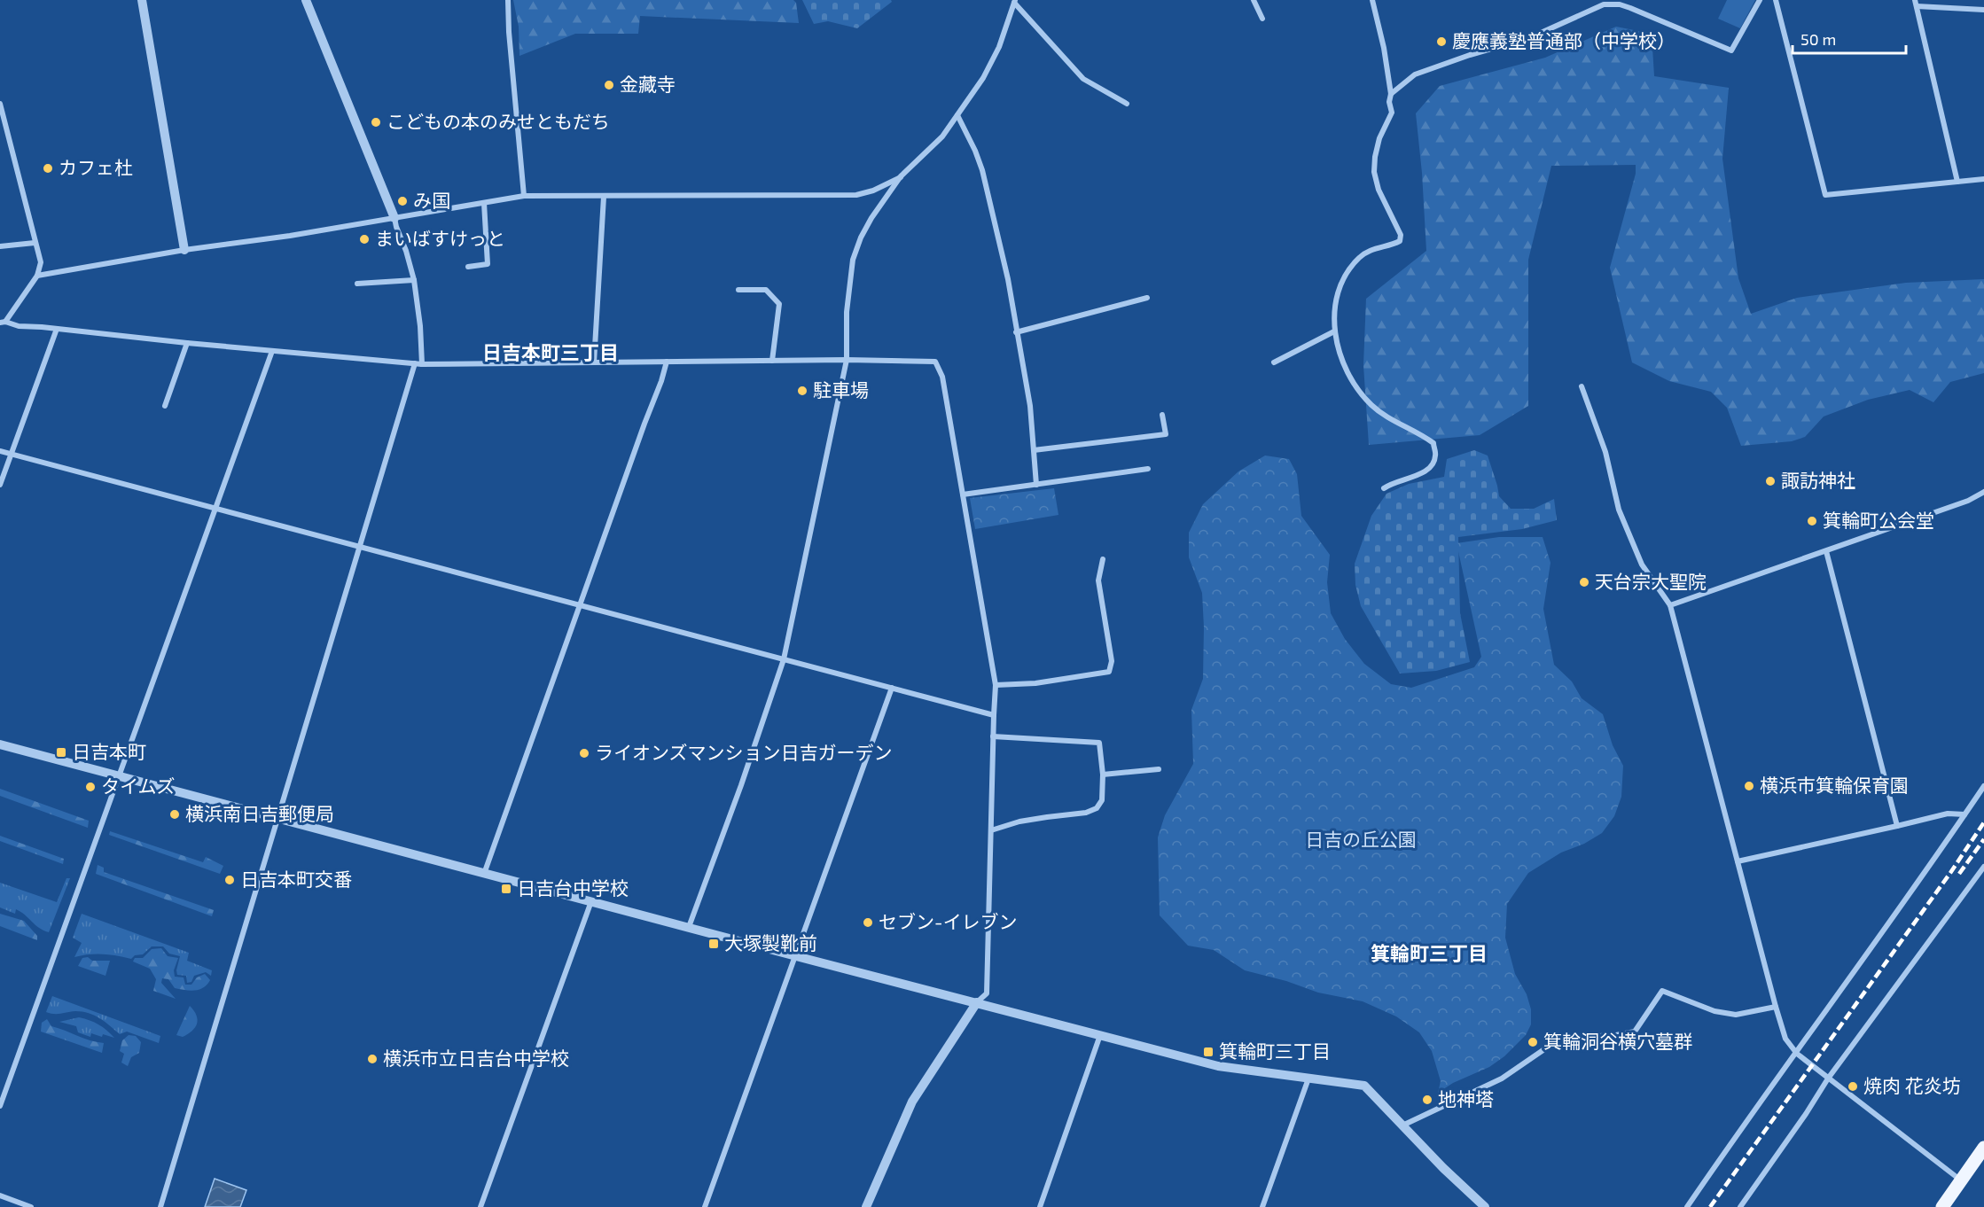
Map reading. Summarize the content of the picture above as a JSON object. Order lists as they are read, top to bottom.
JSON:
{
  "districts": ["日吉本町三丁目", "箕輪町三丁目"],
  "parks": ["日吉の丘公園"],
  "places": {
    "other": [
      "慶應義塾普通部（中学校）",
      "金藏寺",
      "こどもの本のみせともだち",
      "カフェ杜",
      "み国",
      "まいばすけっと",
      "駐車場",
      "諏訪神社",
      "箕輪町公会堂",
      "天台宗大聖院",
      "ライオンズマンション日吉ガーデン",
      "横浜市箕輪保育園",
      "タイムズ",
      "横浜南日吉郵便局",
      "日吉本町交番",
      "セブン-イレブン",
      "箕輪洞谷横穴墓群",
      "横浜市立日吉台中学校",
      "焼肉 花炎坊",
      "地神塔"
    ],
    "transit": [
      "日吉本町",
      "日吉台中学校",
      "大塚製靴前",
      "箕輪町三丁目"
    ]
  },
  "scale_bar": "50 m"
}
